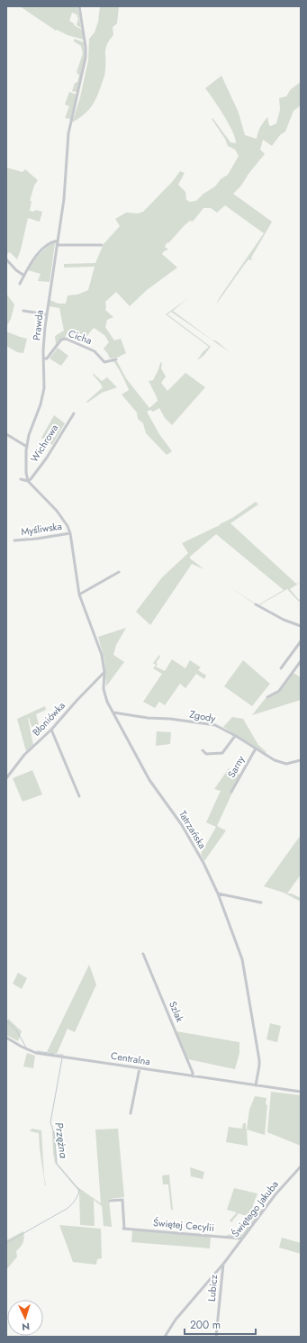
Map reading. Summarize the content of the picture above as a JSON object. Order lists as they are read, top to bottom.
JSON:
{
  "streets": {
    "street": [
      "Prawda",
      "Cicha",
      "Wichrowa",
      "Myśliwska",
      "Zgody",
      "Błoniówka",
      "Sarny",
      "Tatrzańska",
      "Szlak",
      "Centralna",
      "Świętego Jakuba",
      "Świętej Cecylii",
      "Lubicz"
    ]
  },
  "crossings": [
    ["Prawda", "Cicha"],
    ["Prawda", "Wichrowa"],
    ["Zgody", "Sarny"],
    ["Zgody", "Tatrzańska"],
    ["Błoniówka", "Tatrzańska"],
    ["Tatrzańska", "Centralna"],
    ["Szlak", "Centralna"],
    ["Świętego Jakuba", "Świętej Cecylii"],
    ["Świętego Jakuba", "Lubicz"]
  ],
  "water": ["Przężna"],
  "scale_bar": "200 m",
  "north": "bottom"
}
